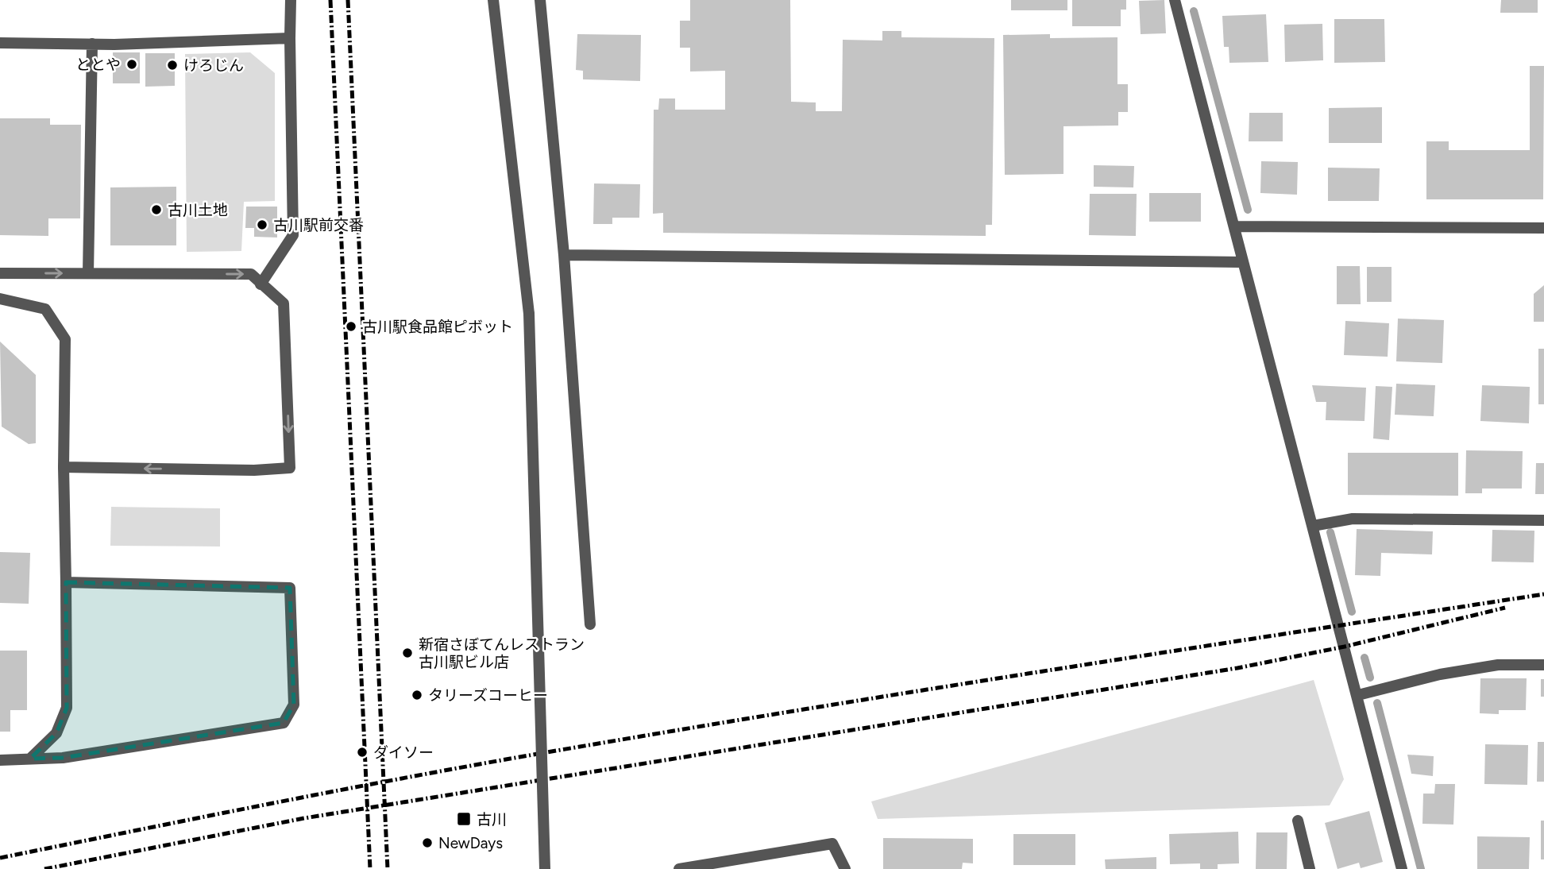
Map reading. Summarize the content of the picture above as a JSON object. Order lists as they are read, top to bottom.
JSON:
{
  "places": {
    "other": [
      "ととや",
      "けろじん",
      "古川土地",
      "古川駅前交番",
      "古川駅食品館ピボット",
      "新宿さぼてんレストラン 古川駅ビル店",
      "タリーズコーヒー",
      "ダイソー",
      "NewDays"
    ],
    "transit": ["古川"]
  }
}
